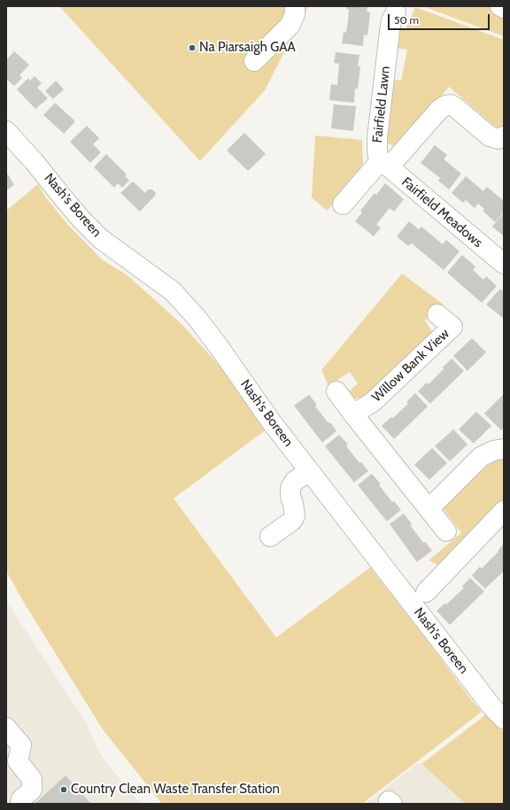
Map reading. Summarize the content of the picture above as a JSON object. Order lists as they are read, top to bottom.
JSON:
{
  "streets": {
    "street": [
      "Fairfield Lawn",
      "Nash's Boreen",
      "Fairfield Meadows",
      "Willow Bank View"
    ]
  },
  "crossings": [
    ["Fairfield Lawn", "Fairfield Meadows"]
  ],
  "places": ["Na Piarsaigh GAA", "Country Clean Waste Transfer Station"],
  "scale_bar": "50 m"
}
